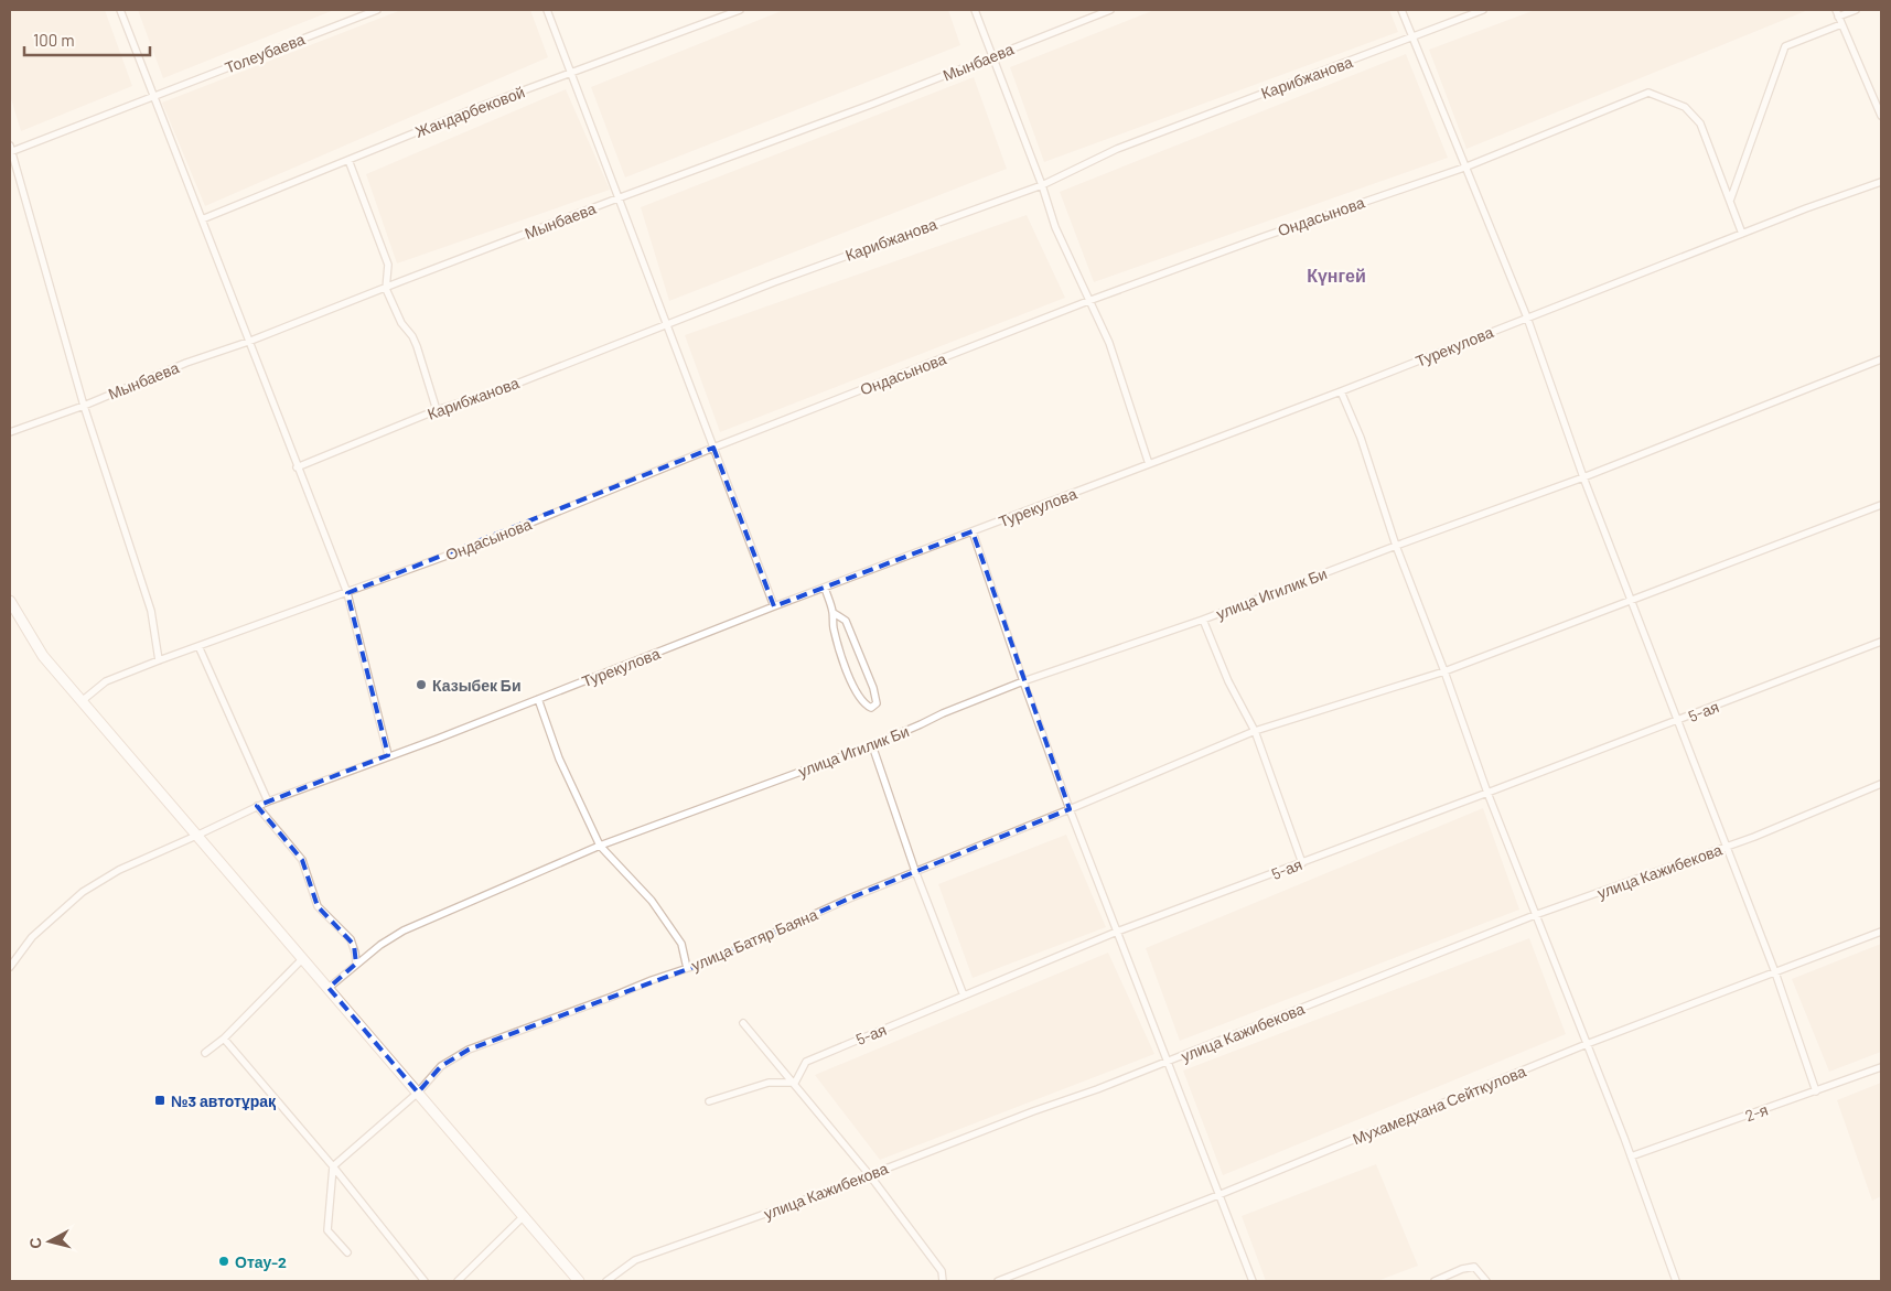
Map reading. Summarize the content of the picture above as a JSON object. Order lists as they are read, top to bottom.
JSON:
{
  "streets": {
    "street": [
      "Толеубаева",
      "Мынбаева",
      "Карибжанова",
      "Жандарбековой",
      "Ондасынова",
      "Турекулова",
      "улица Игилик Би",
      "5-ая",
      "улица Кажибекова",
      "улица Батяр Баяна",
      "Мухамедхана Сейткулова",
      "2-я"
    ]
  },
  "crossings": [
    ["Ондасынова", "Турекулова"]
  ],
  "districts": ["Күнгей"],
  "places": {
    "other": ["Казыбек Би", "Отау-2"],
    "transit": ["№3 автотұрақ"]
  },
  "scale_bar": "100 m",
  "north": "left"
}
